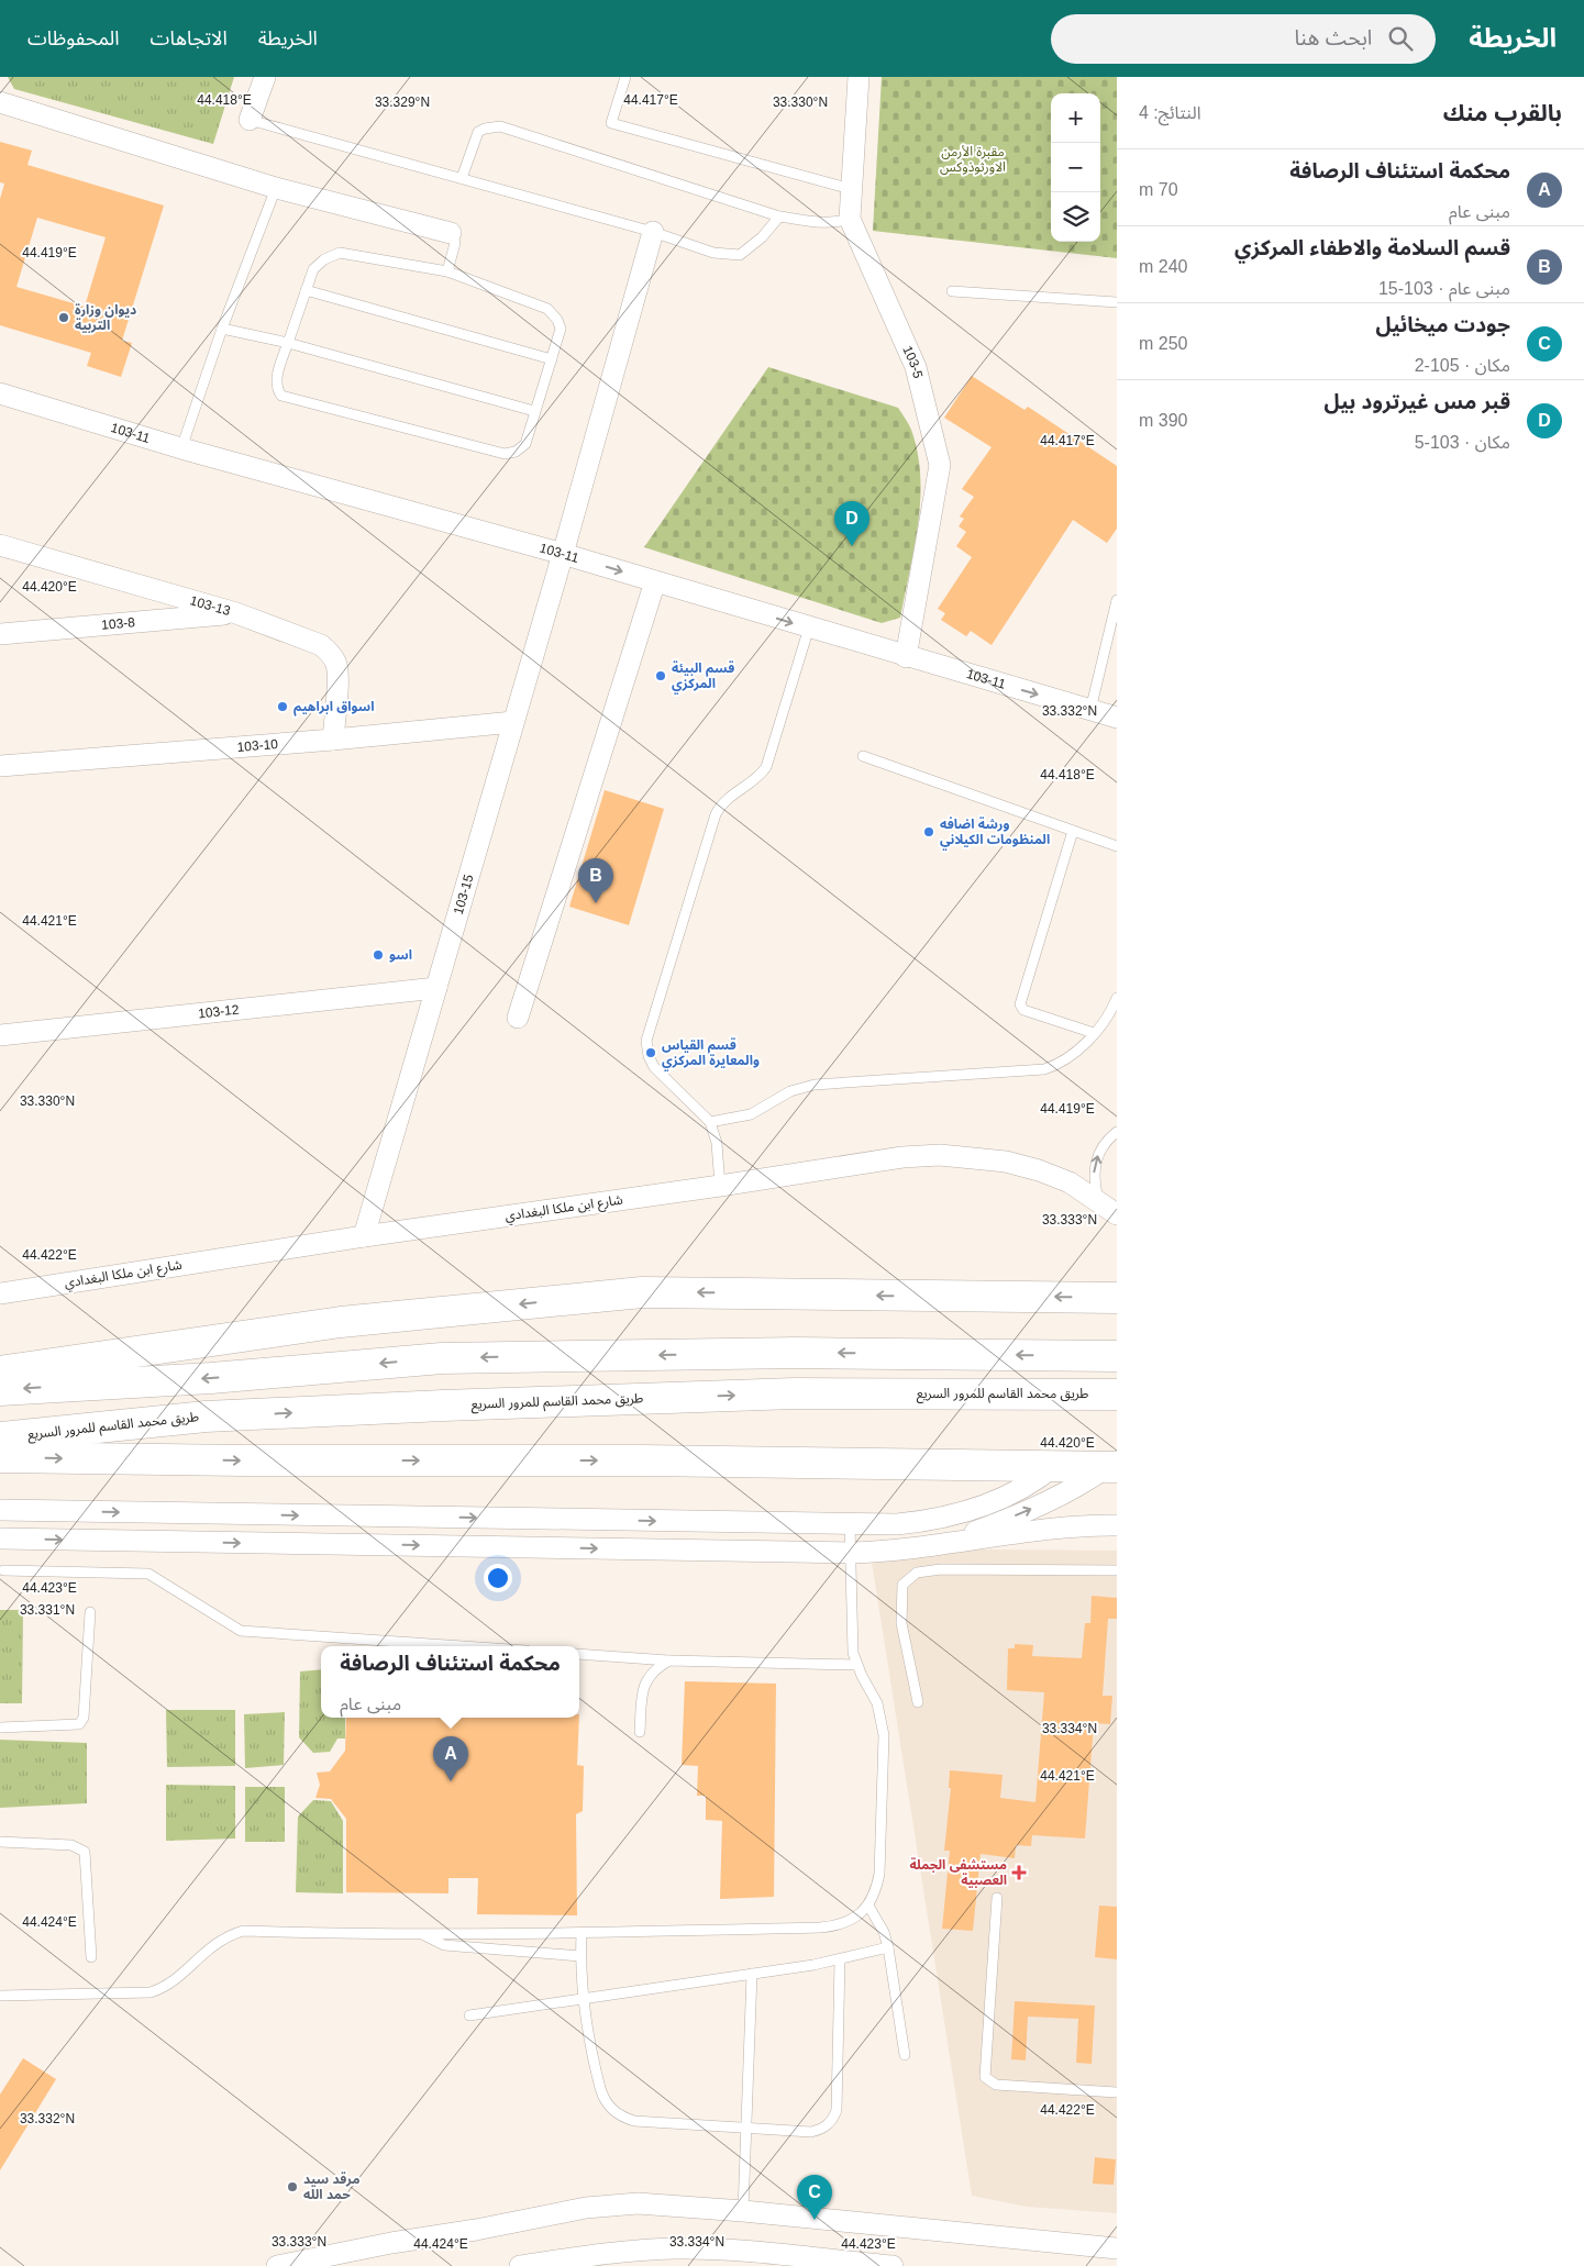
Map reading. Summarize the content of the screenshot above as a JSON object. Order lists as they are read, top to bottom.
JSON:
{
  "streets": {
    "highway": ["طريق محمد القاسم للمرور السريع"],
    "street": [
      "103-5",
      "103-11",
      "103-13",
      "103-8",
      "103-10",
      "103-15",
      "103-12",
      "شارع ابن ملكا البغدادي"
    ]
  },
  "crossings": [
    ["103-5", "103-11"],
    ["103-11", "103-15"],
    ["103-13", "103-8"],
    ["103-13", "103-10"],
    ["103-10", "103-15"],
    ["103-15", "103-12"],
    ["103-15", "شارع ابن ملكا البغدادي"]
  ],
  "one_way": ["103-11"],
  "parks": ["مقبرة الأرمن الاورثوذوكس"],
  "places": {
    "other": [
      "ديوان وزارة التربية",
      "قسم البيئة المركزي",
      "اسواق ابراهيم",
      "ورشة اضافه المنظومات الكيلاني",
      "اسو",
      "قسم القياس والمعايرة المركزي",
      "مرقد سيد حمد الله"
    ],
    "health": ["مستشفى الجملة العصبية"]
  },
  "page": {
    "header": "الخريطة",
    "search": "ابحث هنا",
    "nav": ["الخريطة", "الاتجاهات", "المحفوظات"],
    "heading": ["بالقرب منك", "النتائج: 4"],
    "map_buttons": ["+", "−"],
    "list": [
      {
        "mark": "A",
        "name": "محكمة استئناف الرصافة",
        "note": "مبنى عام",
        "value": "70 m"
      },
      {
        "mark": "B",
        "name": "قسم السلامة والاطفاء المركزي",
        "note": "مبنى عام · 103-15",
        "value": "240 m"
      },
      {
        "mark": "C",
        "name": "جودت ميخائيل",
        "note": "مكان · 105-2",
        "value": "250 m"
      },
      {
        "mark": "D",
        "name": "قبر مس غيرترود بيل",
        "note": "مكان · 103-5",
        "value": "390 m"
      }
    ],
    "pins": [
      "D",
      "B",
      "A",
      "C"
    ],
    "popup": ["محكمة استئناف الرصافة", "مبنى عام"]
  },
  "coordinates": [
    "44.418°E",
    "44.417°E",
    "33.329°N",
    "33.330°N",
    "44.419°E",
    "44.420°E",
    "33.332°N",
    "44.421°E",
    "33.333°N",
    "44.422°E",
    "44.423°E",
    "33.331°N",
    "33.334°N",
    "44.424°E"
  ]
}
